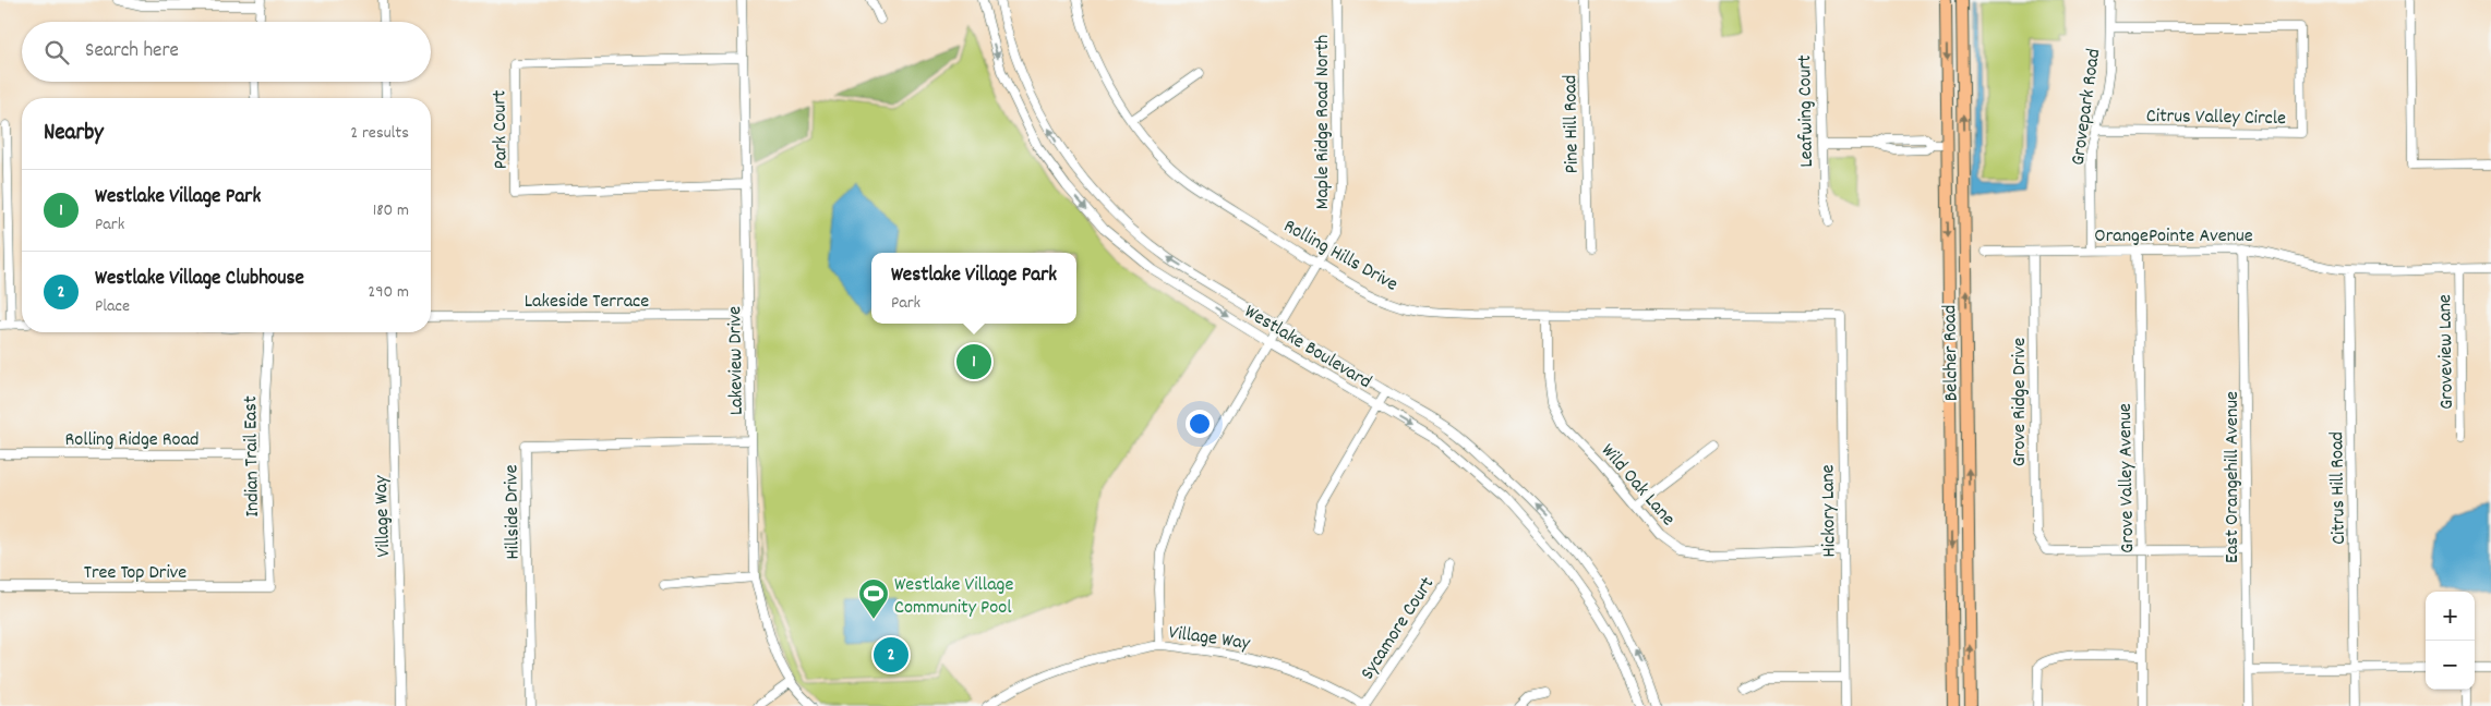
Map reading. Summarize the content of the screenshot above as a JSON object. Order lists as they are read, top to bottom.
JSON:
{
  "streets": {
    "main road": ["Belcher Road"],
    "street": [
      "Grovepark Road",
      "Leafwing Court",
      "Citrus Valley Circle",
      "Maple Ridge Road North",
      "Pine Hill Road",
      "Park Court",
      "OrangePointe Avenue",
      "Rolling Hills Drive",
      "Lakeside Terrace",
      "Westlake Boulevard",
      "Groveview Lane",
      "Lakeview Drive",
      "Grove Ridge Drive",
      "Rolling Ridge Road",
      "Indian Trail East",
      "East Orangehill Avenue",
      "Grove Valley Avenue",
      "Wild Oak Lane",
      "Citrus Hill Road",
      "Hickory Lane",
      "Hillside Drive",
      "Village Way",
      "Tree Top Drive",
      "Sycamore Court"
    ]
  },
  "crossings": [
    ["Grovepark Road", "Citrus Valley Circle"],
    ["Grovepark Road", "OrangePointe Avenue"],
    ["Maple Ridge Road North", "Rolling Hills Drive"],
    ["Maple Ridge Road North", "Westlake Boulevard"],
    ["Maple Ridge Road North", "Village Way"],
    ["Park Court", "Lakeview Drive"],
    ["OrangePointe Avenue", "Groveview Lane"],
    ["OrangePointe Avenue", "Grove Ridge Drive"],
    ["OrangePointe Avenue", "East Orangehill Avenue"],
    ["OrangePointe Avenue", "Grove Valley Avenue"],
    ["OrangePointe Avenue", "Citrus Hill Road"],
    ["Rolling Hills Drive", "Wild Oak Lane"],
    ["Rolling Hills Drive", "Hickory Lane"],
    ["Lakeside Terrace", "Lakeview Drive"],
    ["Lakeview Drive", "Hillside Drive"],
    ["Grove Ridge Drive", "Grove Valley Avenue"],
    ["Rolling Ridge Road", "Indian Trail East"],
    ["Indian Trail East", "Tree Top Drive"],
    ["Wild Oak Lane", "Hickory Lane"],
    ["Village Way", "Sycamore Court"]
  ],
  "places": {
    "sports": ["Westlake Village Community Pool"]
  },
  "page": {
    "search": "Search here",
    "heading": ["Nearby", "2 results"],
    "list": [
      {
        "mark": "1",
        "name": "Westlake Village Park",
        "note": "Park",
        "value": "180 m"
      },
      {
        "mark": "2",
        "name": "Westlake Village Clubhouse",
        "note": "Place",
        "value": "290 m"
      }
    ],
    "popup": ["Westlake Village Park", "Park"],
    "pins": ["1", "2"],
    "map_buttons": ["+", "−"]
  }
}
